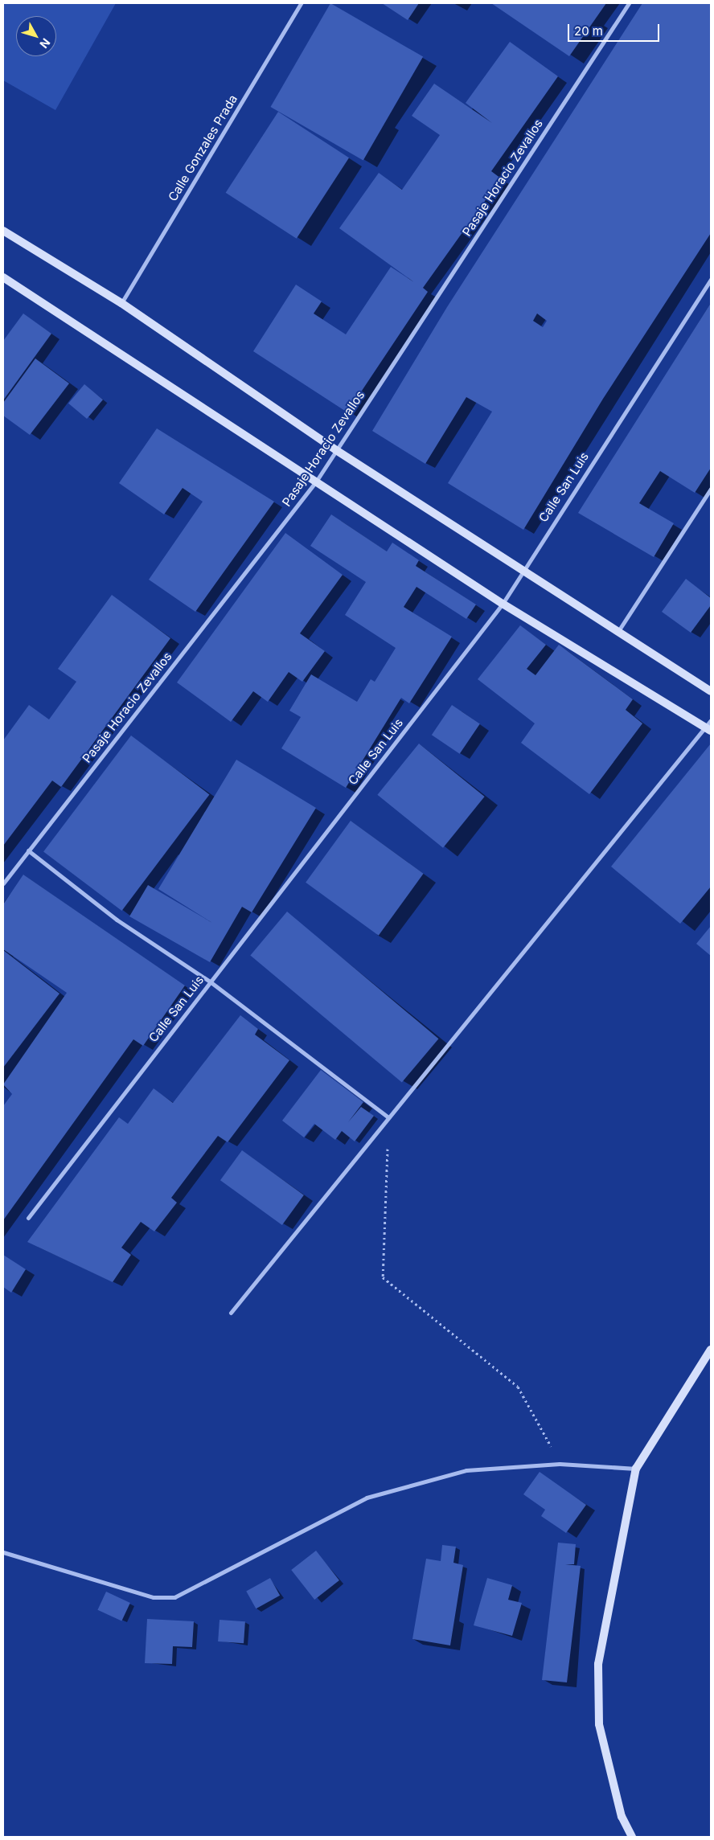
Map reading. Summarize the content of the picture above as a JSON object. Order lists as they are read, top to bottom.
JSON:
{
  "streets": {
    "street": ["Calle Gonzales Prada", "Pasaje Horacio Zevallos", "Calle San Luis"]
  },
  "scale_bar": "20 m",
  "north": "bottom right"
}
